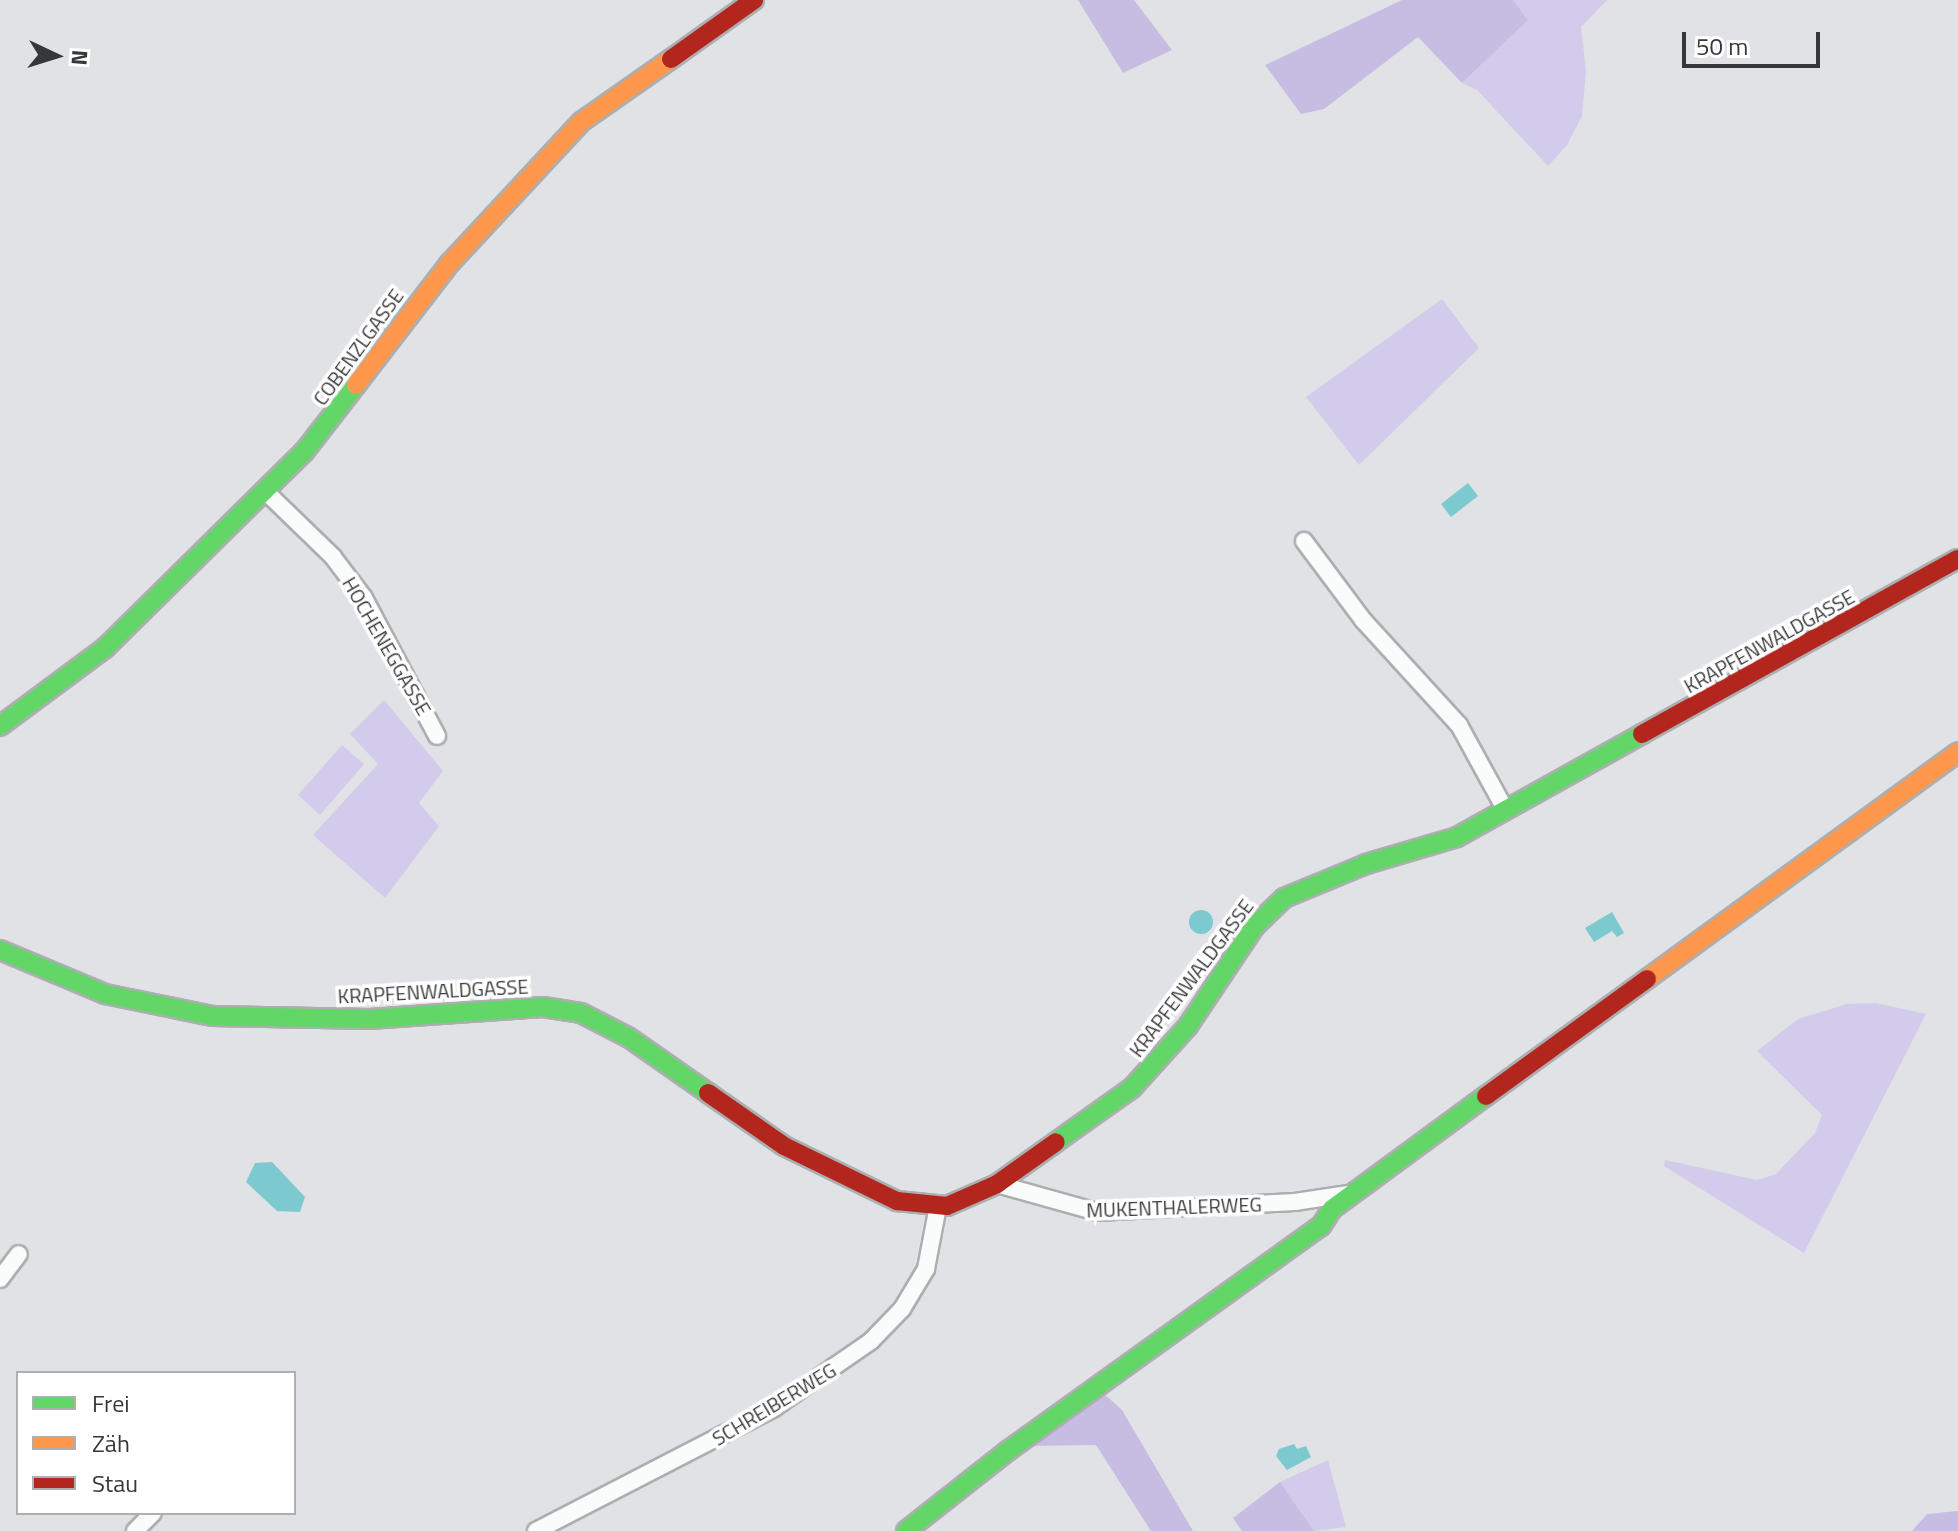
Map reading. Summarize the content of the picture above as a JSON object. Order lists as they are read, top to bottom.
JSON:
{
  "streets": {
    "street": [
      "COBENZLGASSE",
      "KRAPFENWALDGASSE",
      "HOCHENEGGASSE",
      "MUKENTHALERWEG",
      "SCHREIBERWEG"
    ]
  },
  "crossings": [
    ["COBENZLGASSE", "HOCHENEGGASSE"],
    ["KRAPFENWALDGASSE", "MUKENTHALERWEG"],
    ["KRAPFENWALDGASSE", "SCHREIBERWEG"]
  ],
  "legend": ["Frei", "Zäh", "Stau"],
  "scale_bar": "50 m",
  "north": "right"
}
